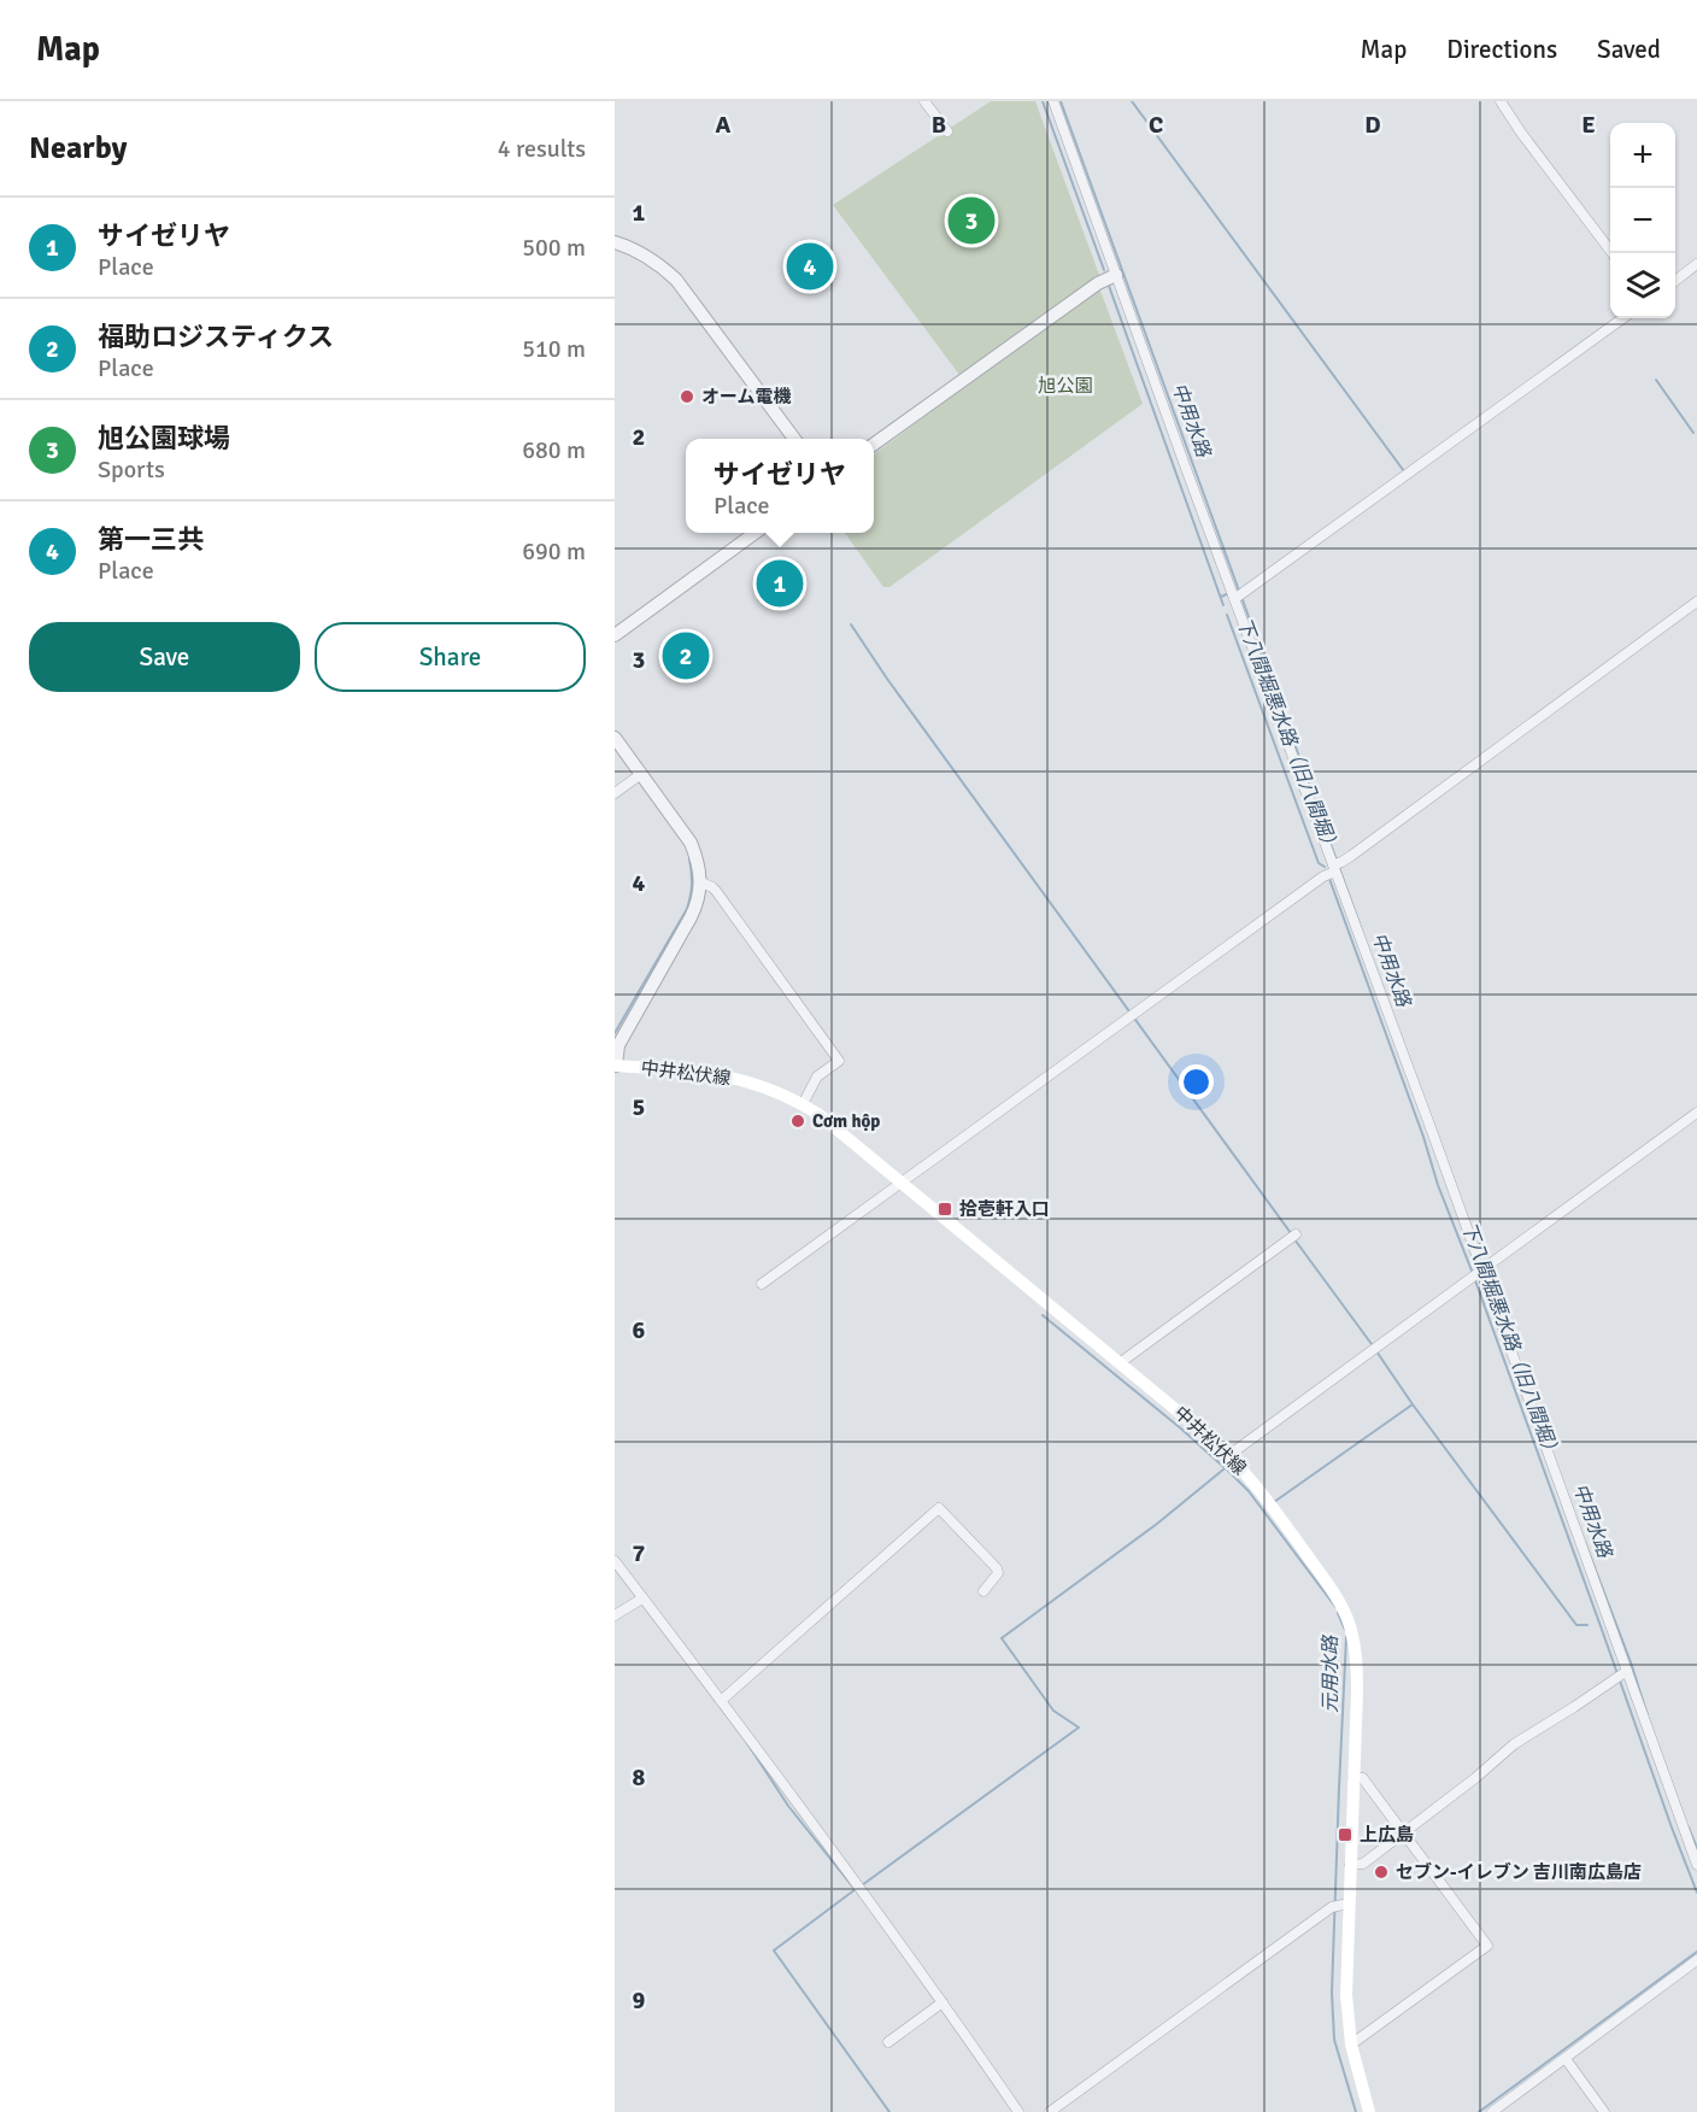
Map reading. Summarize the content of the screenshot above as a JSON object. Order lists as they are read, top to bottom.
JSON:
{
  "streets": {
    "main road": ["中井松伏線"]
  },
  "water": ["中用水路", "下八間堀悪水路（旧八間堀）", "元用水路"],
  "parks": ["旭公園"],
  "places": {
    "other": ["オーム電機", "Cơm hộp", "セブン-イレブン 吉川南広島店"],
    "transit": ["拾壱軒入口", "上広島"]
  },
  "page": {
    "header": "Map",
    "nav": ["Map", "Directions", "Saved"],
    "heading": ["Nearby", "4 results"],
    "map_buttons": ["+", "−"],
    "pins": [
      "3",
      "4",
      "1",
      "2"
    ],
    "list": [
      {
        "mark": "1",
        "name": "サイゼリヤ",
        "note": "Place",
        "value": "500 m"
      },
      {
        "mark": "2",
        "name": "福助ロジスティクス",
        "note": "Place",
        "value": "510 m"
      },
      {
        "mark": "3",
        "name": "旭公園球場",
        "note": "Sports",
        "value": "680 m"
      },
      {
        "mark": "4",
        "name": "第一三共",
        "note": "Place",
        "value": "690 m"
      }
    ],
    "popup": ["サイゼリヤ", "Place"],
    "buttons": ["Save", "Share"]
  },
  "grid": {
    "columns": [
      "A",
      "B",
      "C",
      "D",
      "E"
    ],
    "rows": [
      "1",
      "2",
      "3",
      "4",
      "5",
      "6",
      "7",
      "8",
      "9"
    ]
  }
}
